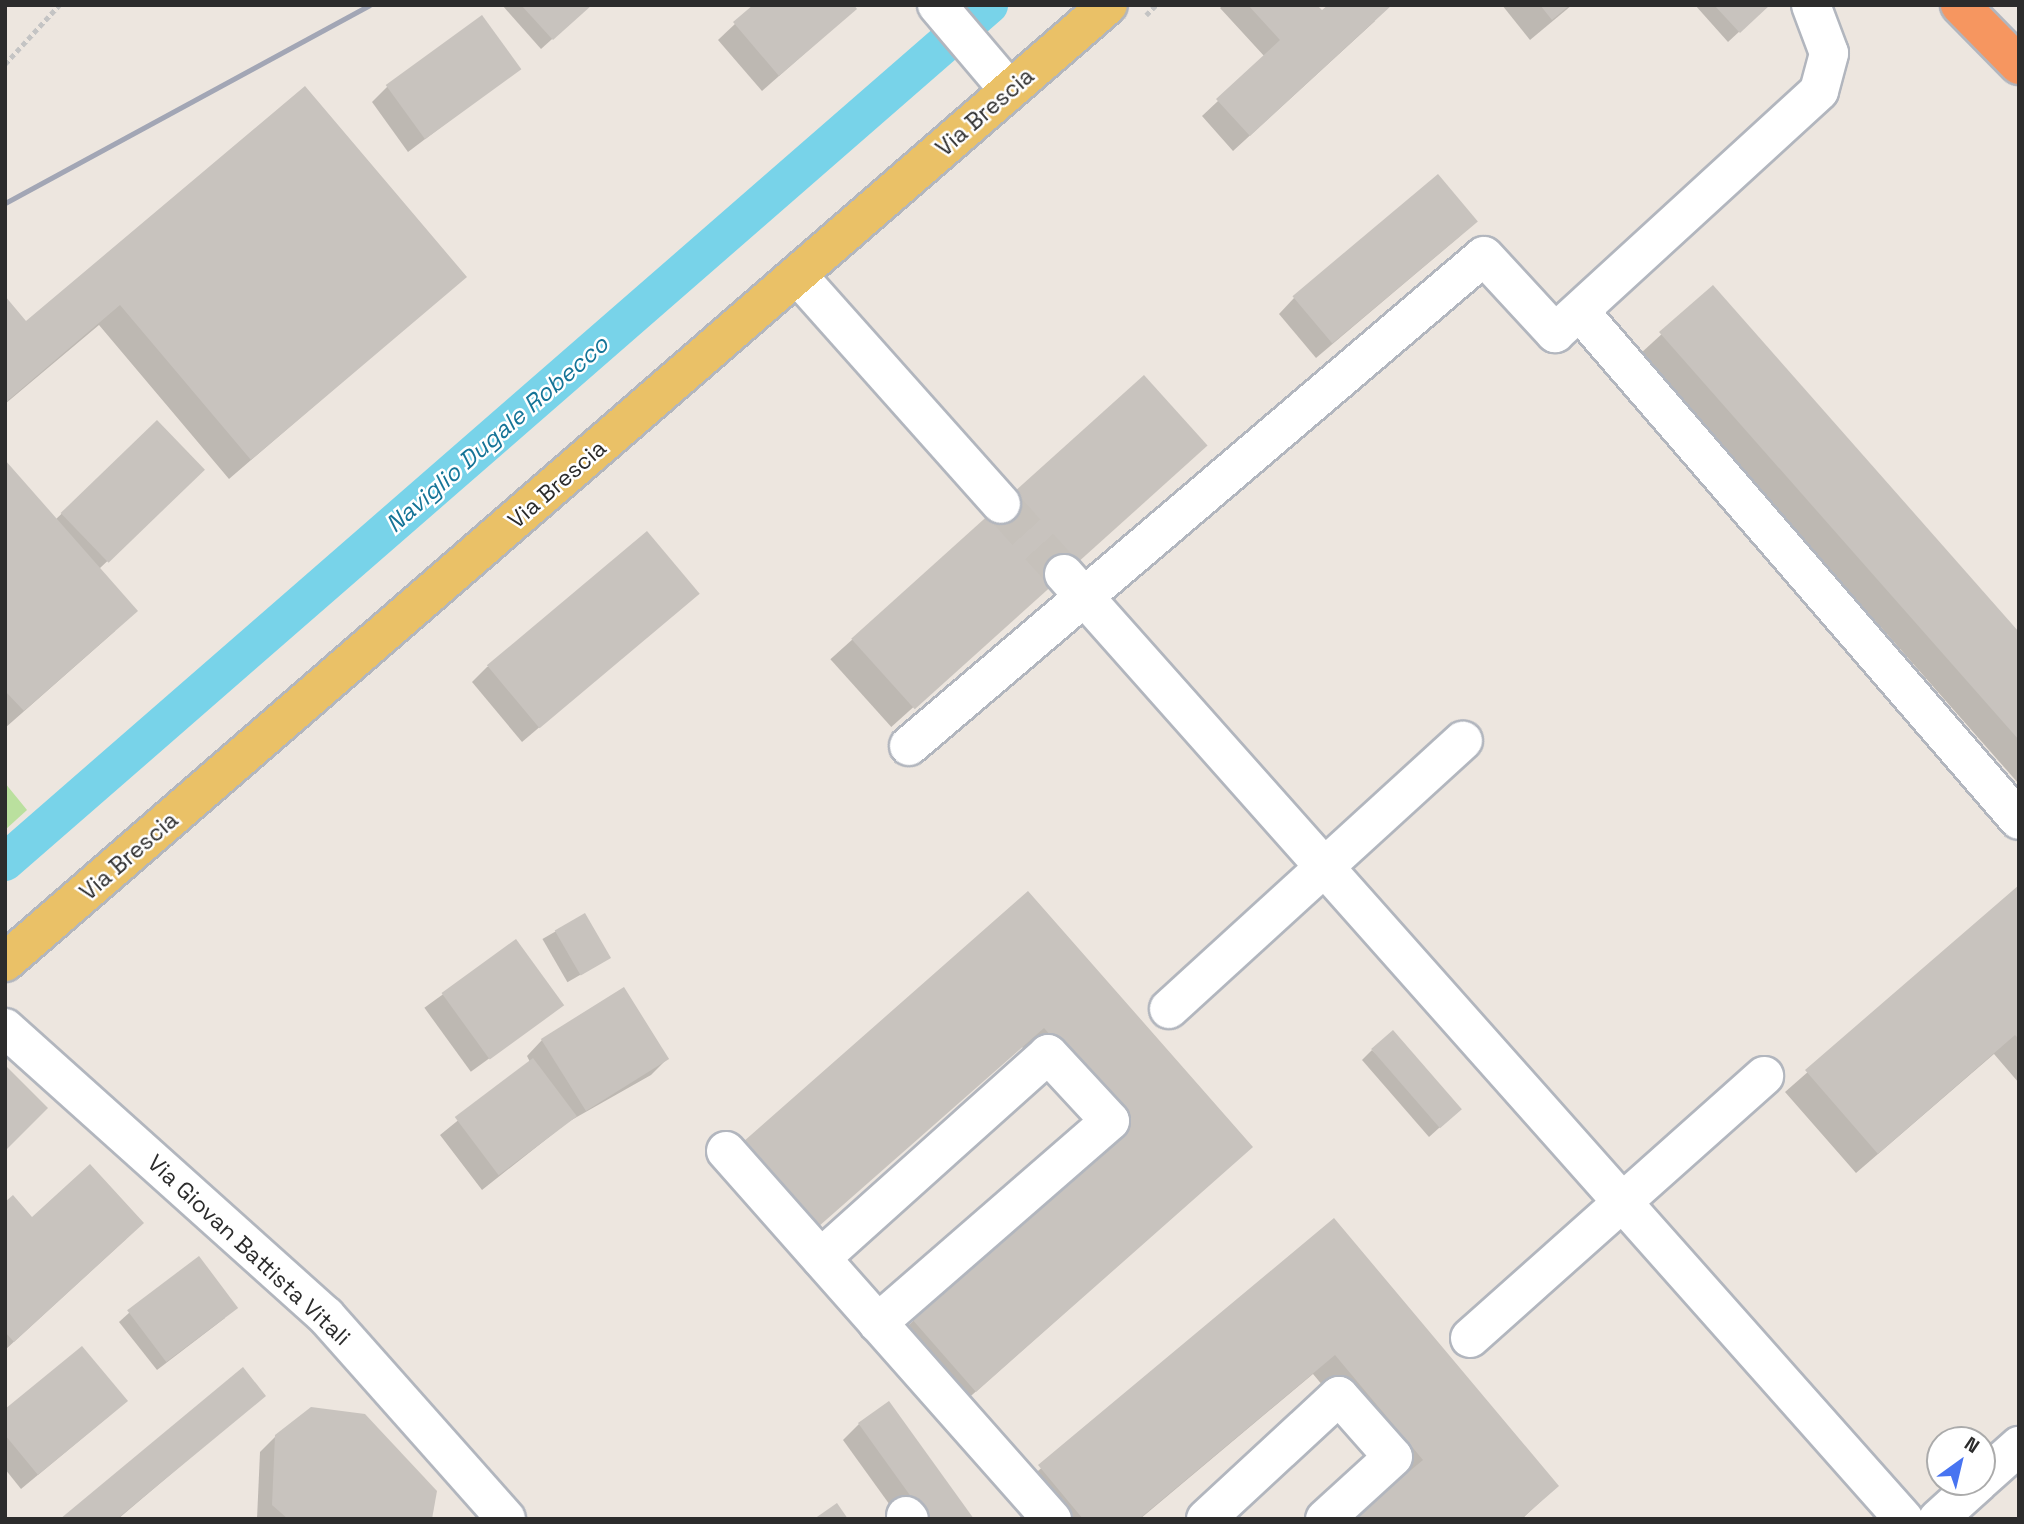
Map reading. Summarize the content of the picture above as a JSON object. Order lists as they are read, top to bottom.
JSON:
{
  "streets": {
    "main road": ["Via Brescia"],
    "street": ["Via Giovan Battista Vitali"]
  },
  "water": ["Naviglio Dugale Robecco"],
  "north": "top right"
}
